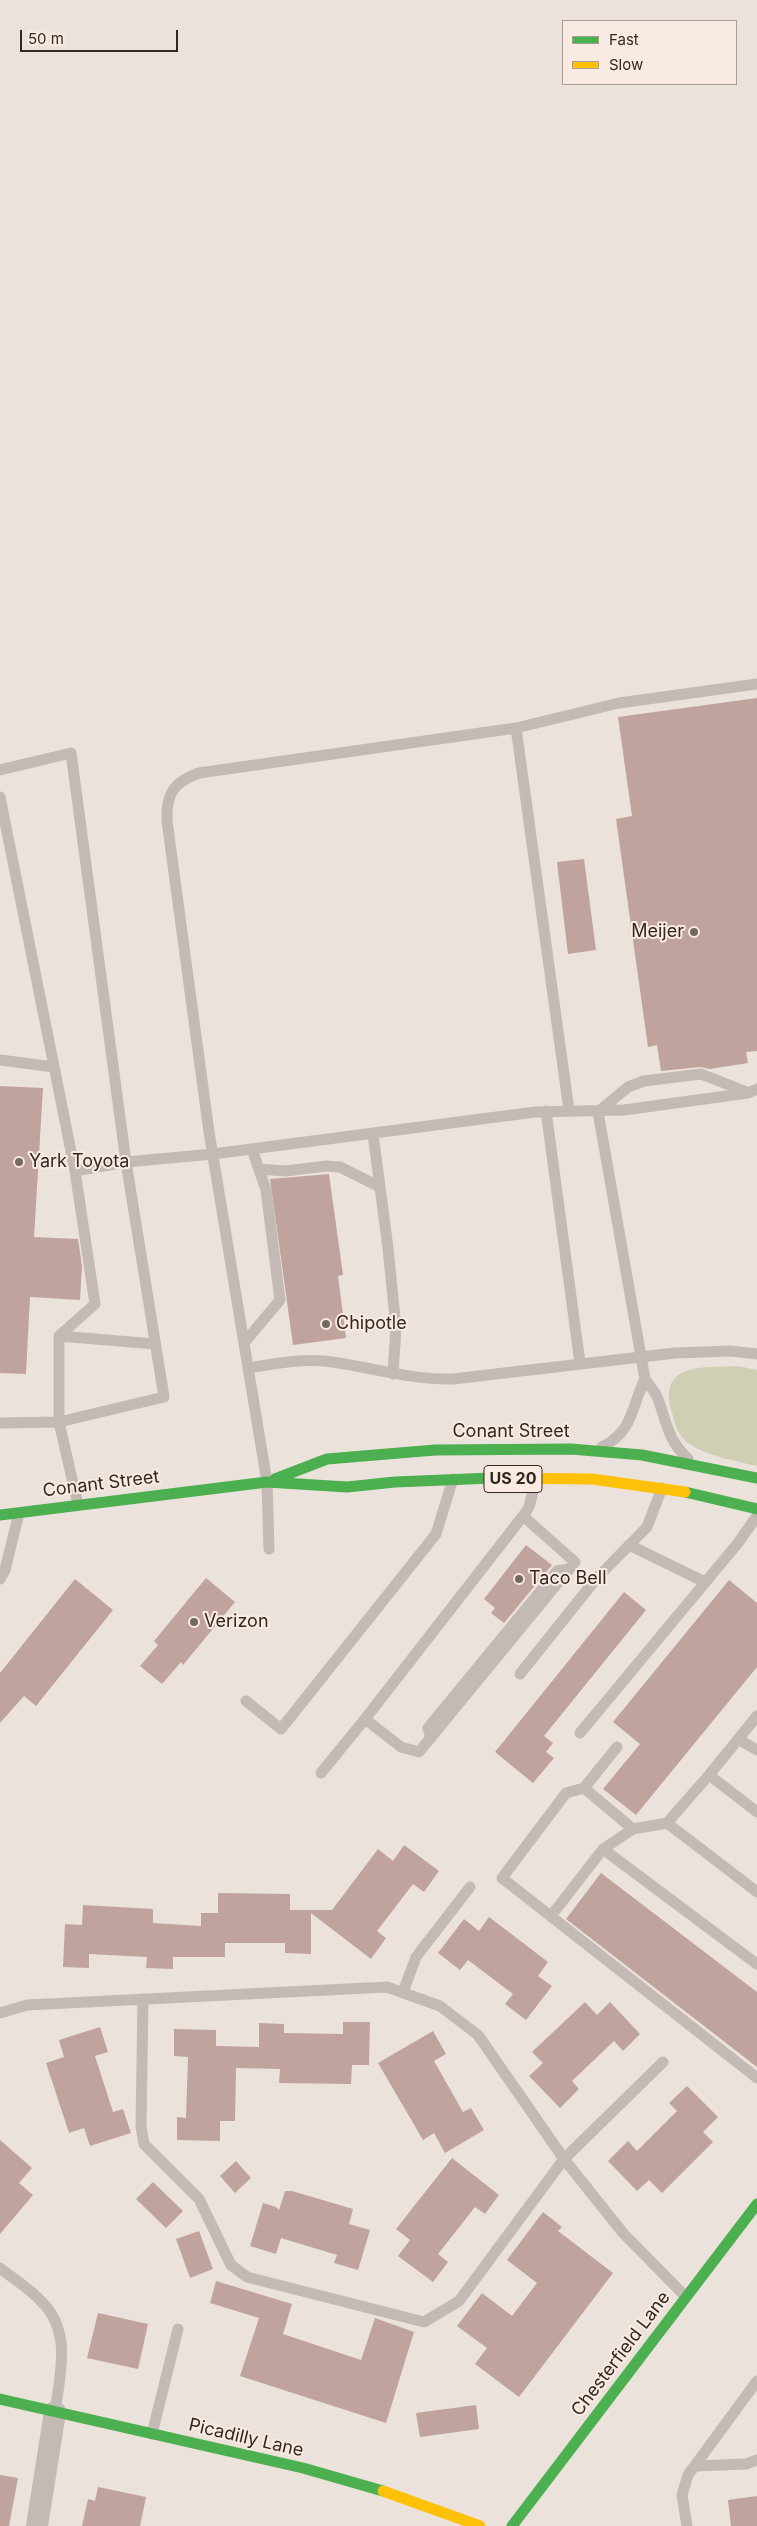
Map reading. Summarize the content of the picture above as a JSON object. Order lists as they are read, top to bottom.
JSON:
{
  "streets": {
    "main road": [
      "Conant Street",
      "US 20",
      "Chesterfield Lane",
      "Picadilly Lane"
    ]
  },
  "places": [
    "Meijer",
    "Yark Toyota",
    "Chipotle",
    "Taco Bell",
    "Verizon"
  ],
  "legend": ["Fast", "Slow"],
  "scale_bar": "50 m"
}
